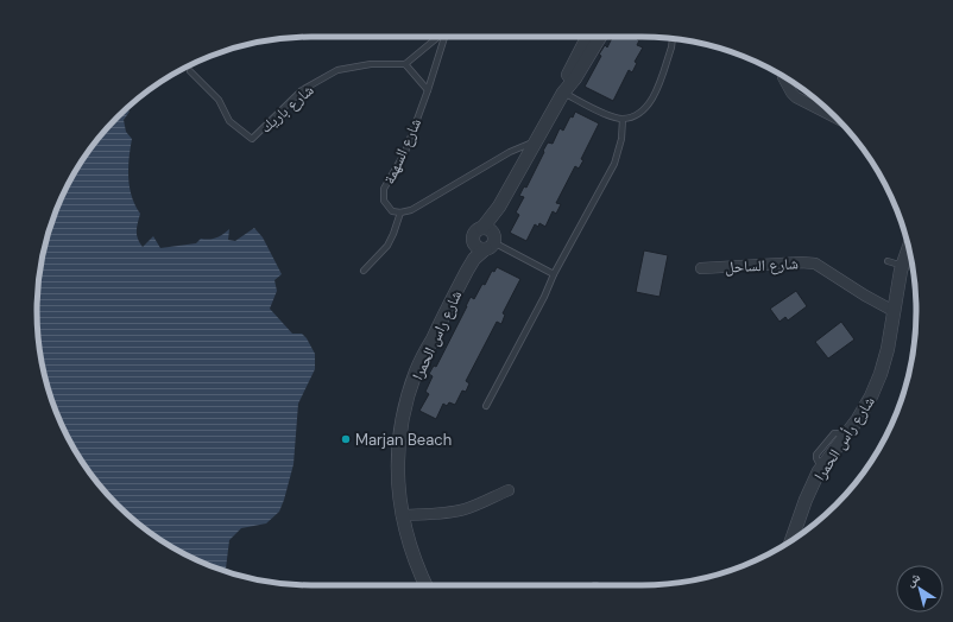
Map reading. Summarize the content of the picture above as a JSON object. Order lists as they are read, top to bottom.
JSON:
{
  "streets": {
    "street": ["شارع الساحل", "شارع راس الحمرا", "شارع رأس الحمرا"],
    "lane": ["شارع باريك", "شارع السهمة"]
  },
  "crossings": [
    ["شارع الساحل", "شارع رأس الحمرا"]
  ],
  "places": ["Marjan Beach"],
  "north": "top left"
}
